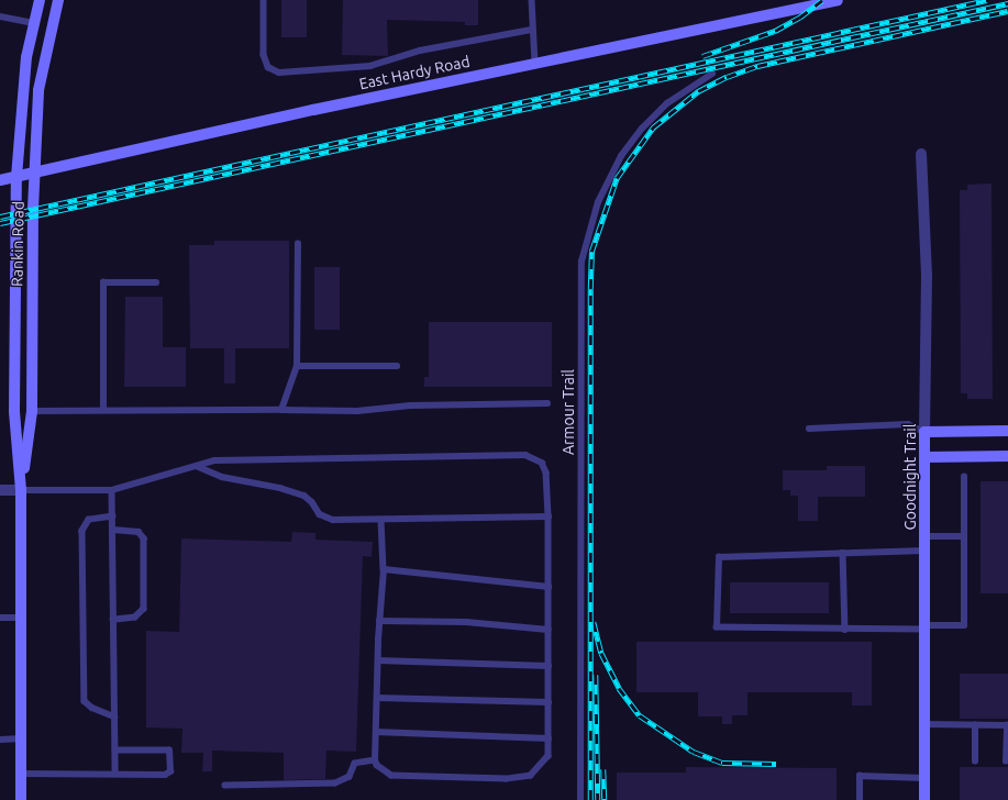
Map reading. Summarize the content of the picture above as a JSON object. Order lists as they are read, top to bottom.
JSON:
{
  "streets": {
    "main road": ["East Hardy Road", "Rankin Road", "Goodnight Trail"],
    "lane": ["Armour Trail"]
  },
  "crossings": [
    ["East Hardy Road", "Rankin Road"]
  ]
}
